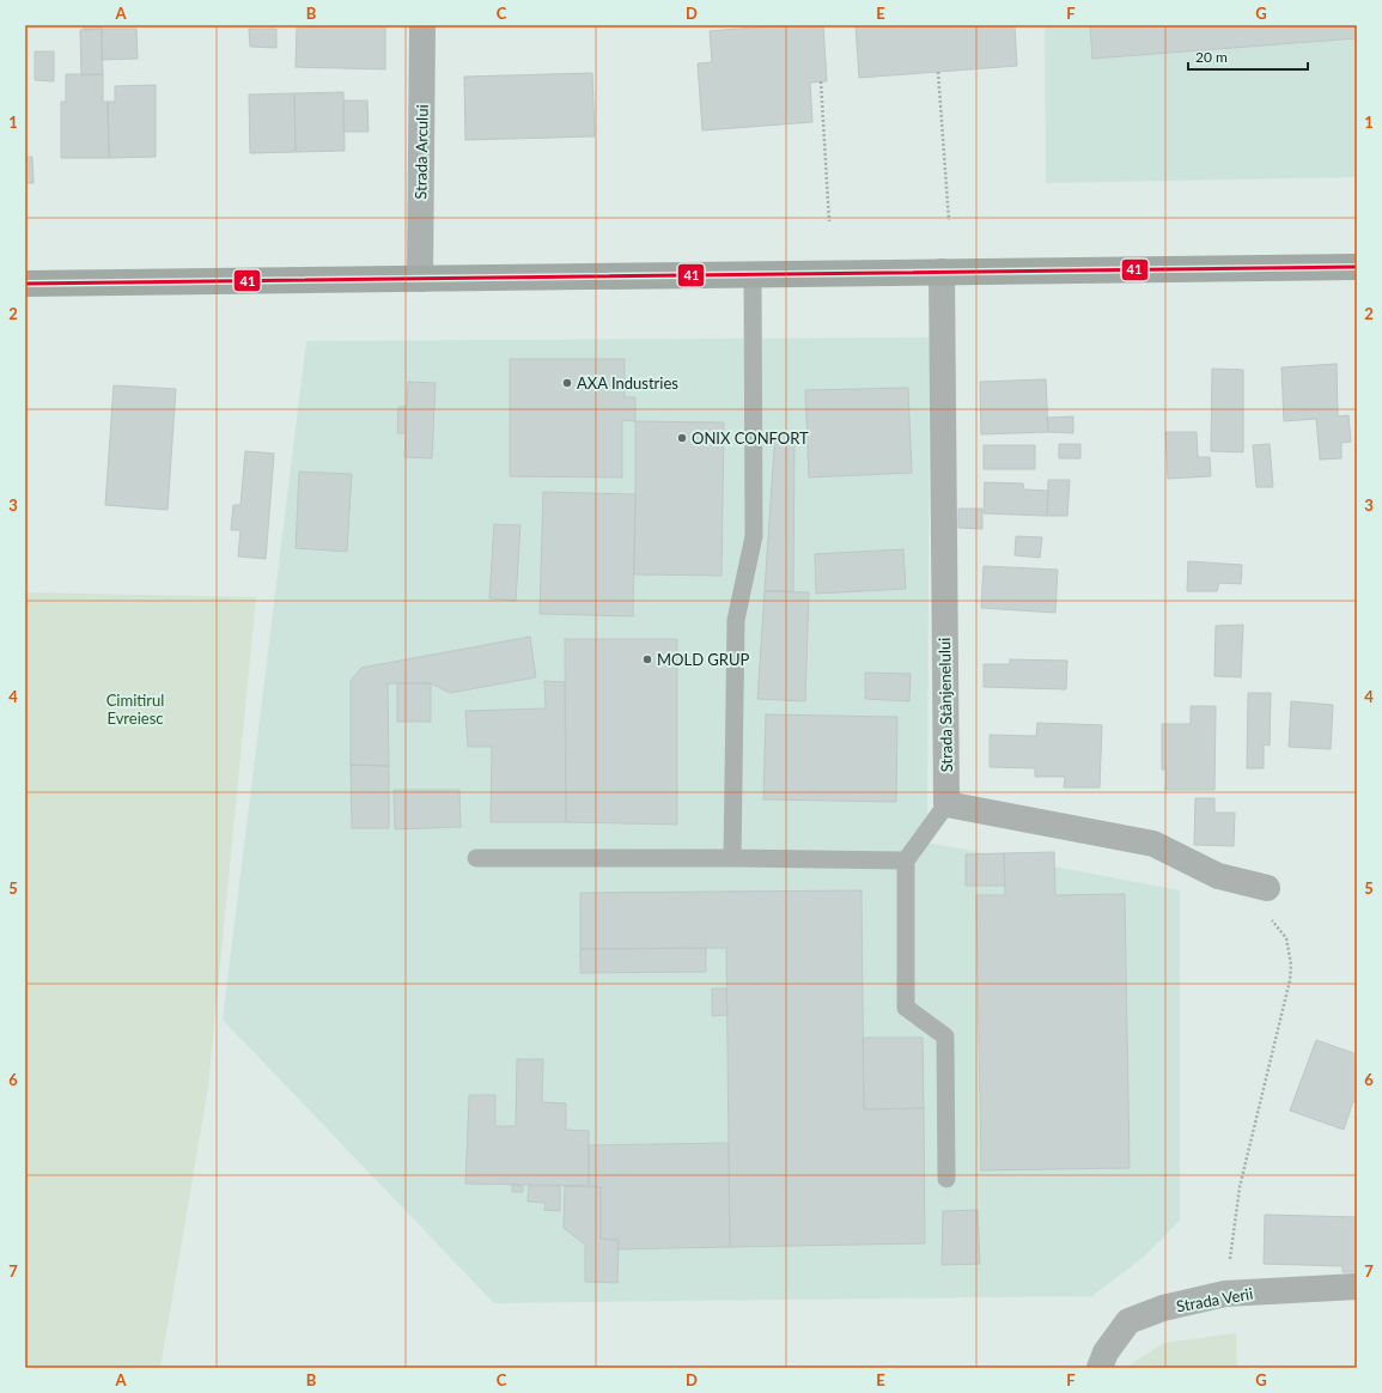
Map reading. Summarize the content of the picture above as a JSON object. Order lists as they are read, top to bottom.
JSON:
{
  "streets": {
    "street": ["Strada Arcului", "Strada Stânjenelului", "Strada Verii"]
  },
  "parks": ["Cimitirul Evreiesc"],
  "places": ["AXA Industries", "ONIX CONFORT", "MOLD GRUP"],
  "lines": ["transit line 41"],
  "scale_bar": "20 m",
  "grid": {
    "columns": [
      "A",
      "B",
      "C",
      "D",
      "E",
      "F",
      "G"
    ],
    "rows": [
      "1",
      "2",
      "3",
      "4",
      "5",
      "6",
      "7"
    ]
  }
}
